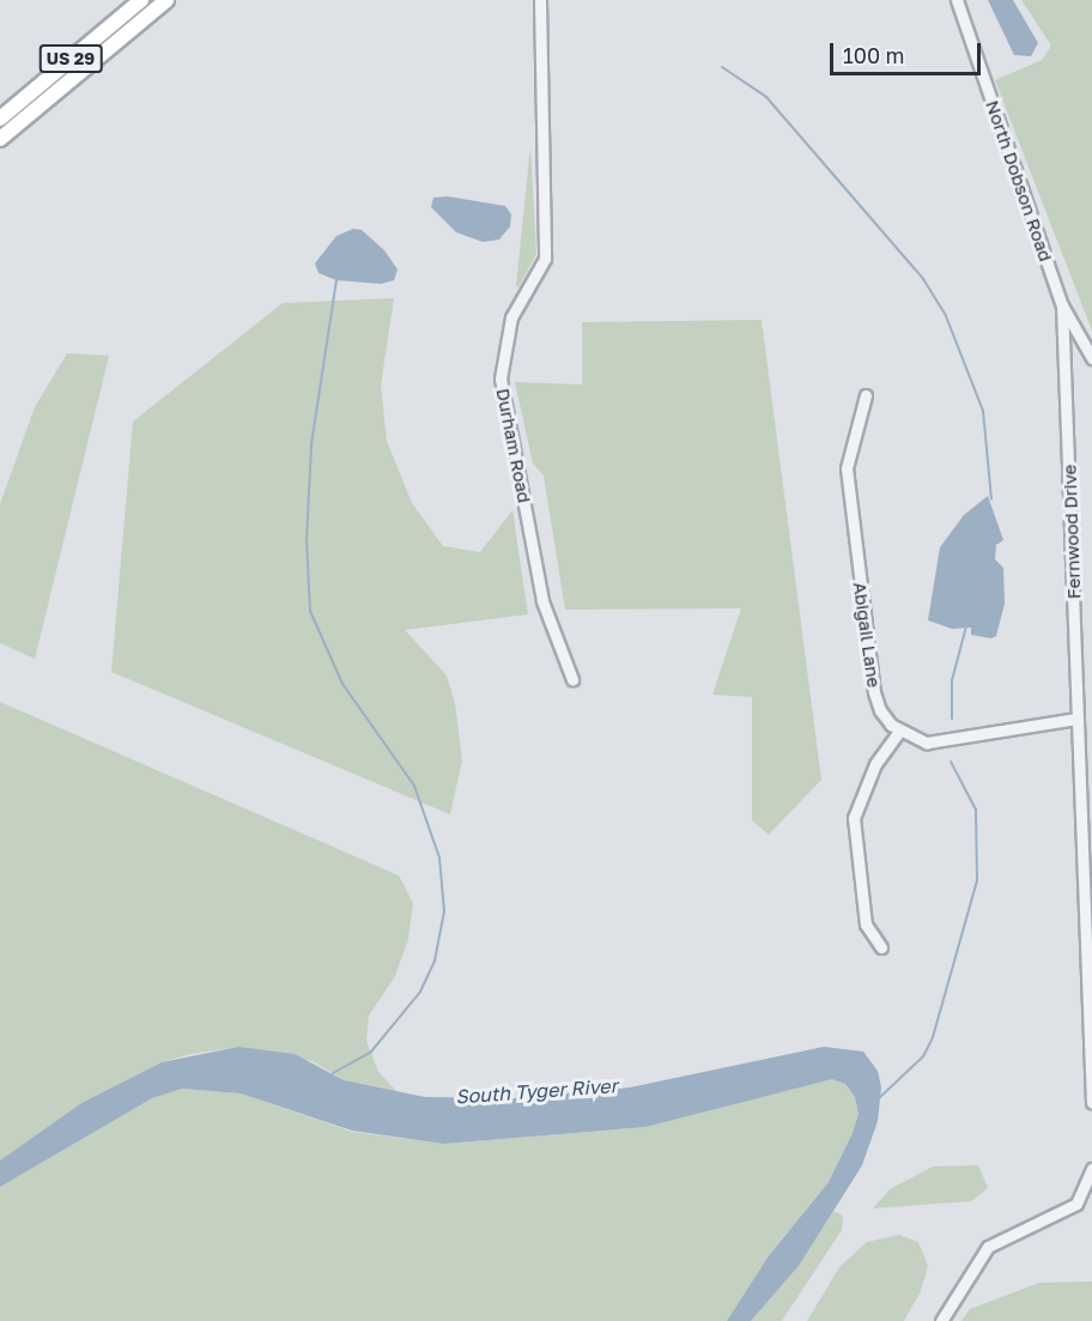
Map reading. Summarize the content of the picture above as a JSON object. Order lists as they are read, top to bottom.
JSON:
{
  "streets": {
    "main road": ["US 29"],
    "street": [
      "North Dobson Road",
      "Durham Road",
      "Fernwood Drive",
      "Abigail Lane"
    ]
  },
  "crossings": [
    ["North Dobson Road", "Fernwood Drive"]
  ],
  "water": ["South Tyger River"],
  "scale_bar": "100 m"
}
